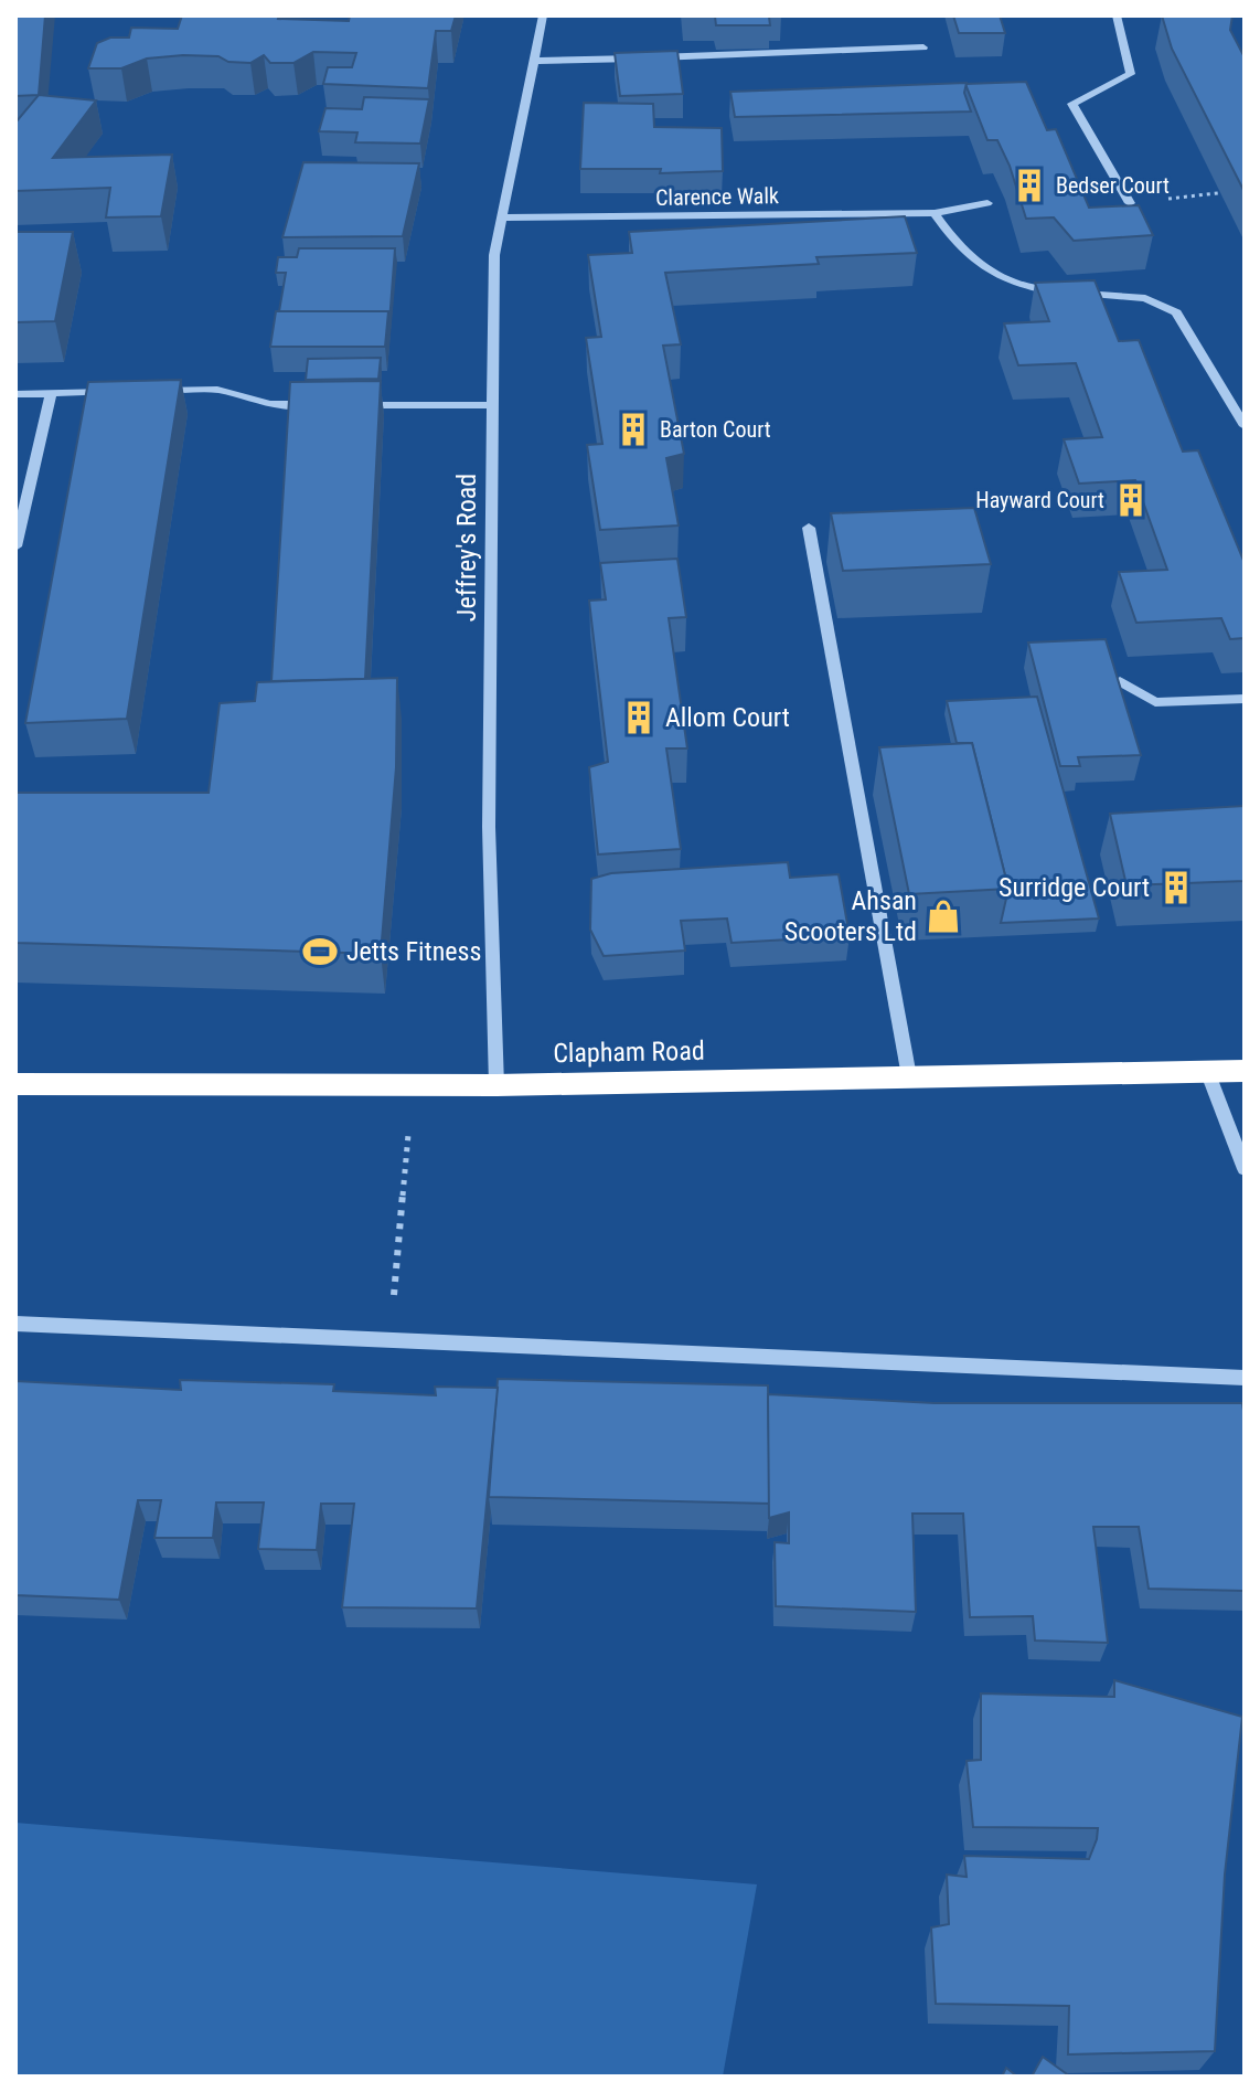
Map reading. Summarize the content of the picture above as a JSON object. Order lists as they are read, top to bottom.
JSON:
{
  "streets": {
    "highway": ["Clapham Road"],
    "street": ["Clarence Walk", "Jeffrey's Road"]
  },
  "crossings": [
    ["Clarence Walk", "Jeffrey's Road"],
    ["Jeffrey's Road", "Clapham Road"]
  ],
  "places": {
    "building": [
      "Bedser Court",
      "Barton Court",
      "Hayward Court",
      "Allom Court",
      "Surridge Court"
    ],
    "shop": ["Ahsan Scooters Ltd"],
    "sports": ["Jetts Fitness"]
  }
}
